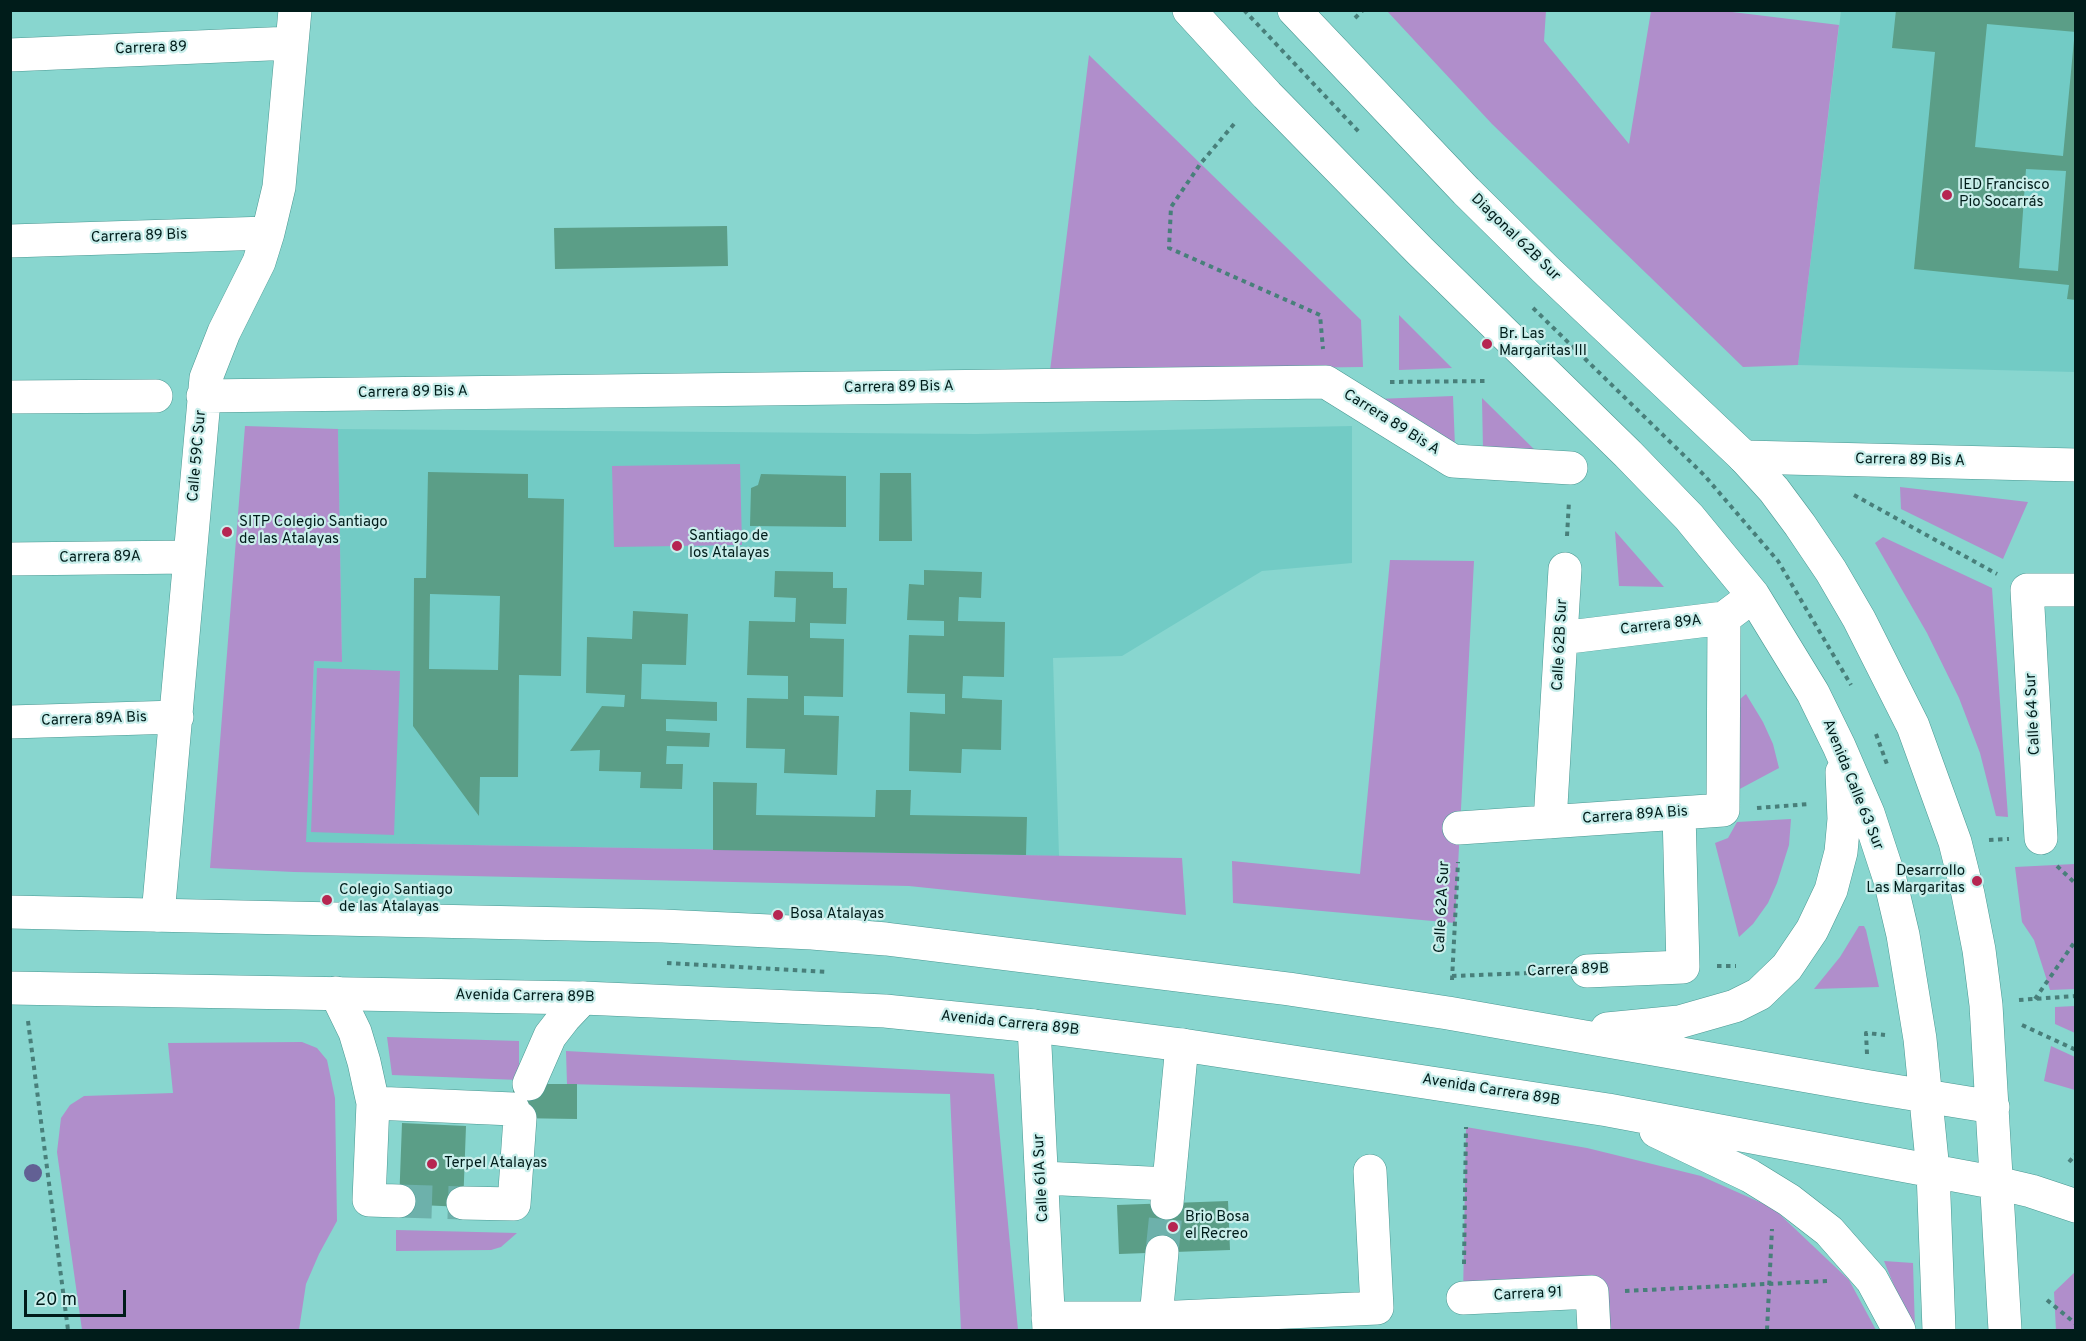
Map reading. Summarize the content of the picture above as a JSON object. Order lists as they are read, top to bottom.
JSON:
{
  "streets": {
    "main road": [
      "Carrera 89",
      "Carrera 89 Bis",
      "Diagonal 62B Sur",
      "Carrera 89 Bis A",
      "Calle 59C Sur",
      "Carrera 89A",
      "Calle 62B Sur",
      "Calle 64 Sur",
      "Carrera 89A Bis",
      "Avenida Calle 63 Sur",
      "Carrera 89B",
      "Avenida Carrera 89B",
      "Calle 61A Sur",
      "Carrera 91"
    ],
    "path": ["Calle 62A Sur"]
  },
  "crossings": [
    ["Carrera 89", "Calle 59C Sur"],
    ["Carrera 89 Bis", "Calle 59C Sur"],
    ["Diagonal 62B Sur", "Carrera 89 Bis A"],
    ["Carrera 89 Bis A", "Calle 59C Sur"],
    ["Calle 59C Sur", "Carrera 89A"],
    ["Calle 59C Sur", "Carrera 89A Bis"],
    ["Carrera 89A", "Calle 62B Sur"],
    ["Calle 62B Sur", "Carrera 89A Bis"],
    ["Carrera 89A Bis", "Calle 62A Sur"],
    ["Carrera 89A Bis", "Carrera 89B"],
    ["Avenida Calle 63 Sur", "Avenida Carrera 89B"],
    ["Calle 62A Sur", "Carrera 89B"],
    ["Avenida Carrera 89B", "Calle 61A Sur"]
  ],
  "places": [
    "IED Francisco Pio Socarrás",
    "Br. Las Margaritas III",
    "SITP Colegio Santiago de las Atalayas",
    "Santiago de los Atalayas",
    "Desarrollo Las Margaritas",
    "Colegio Santiago de las Atalayas",
    "Bosa Atalayas",
    "Terpel Atalayas",
    "Brio Bosa el Recreo"
  ],
  "scale_bar": "20 m"
}
